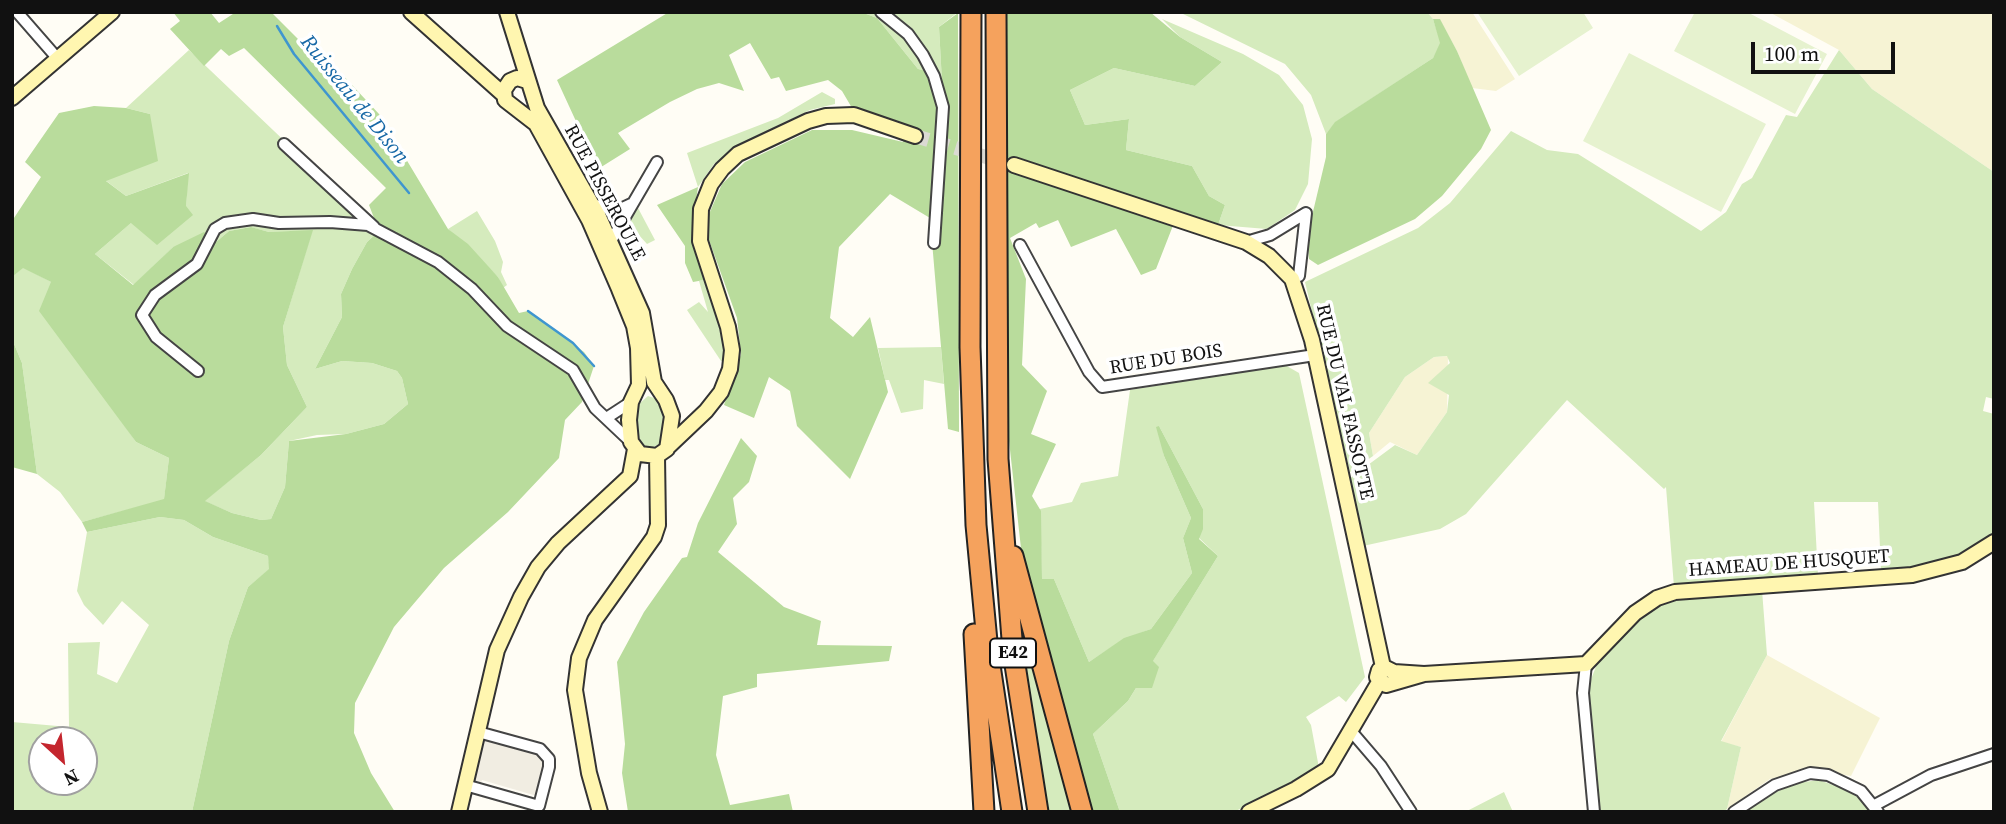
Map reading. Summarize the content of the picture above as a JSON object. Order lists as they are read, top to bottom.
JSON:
{
  "streets": {
    "highway": ["E42"],
    "street": [
      "RUE PISSEROULE",
      "RUE DU BOIS",
      "RUE DU VAL FASSOTTE",
      "HAMEAU DE HUSQUET"
    ]
  },
  "crossings": [
    ["RUE DU BOIS", "RUE DU VAL FASSOTTE"]
  ],
  "water": ["Ruisseau de Dison"],
  "scale_bar": "100 m",
  "north": "bottom right"
}
